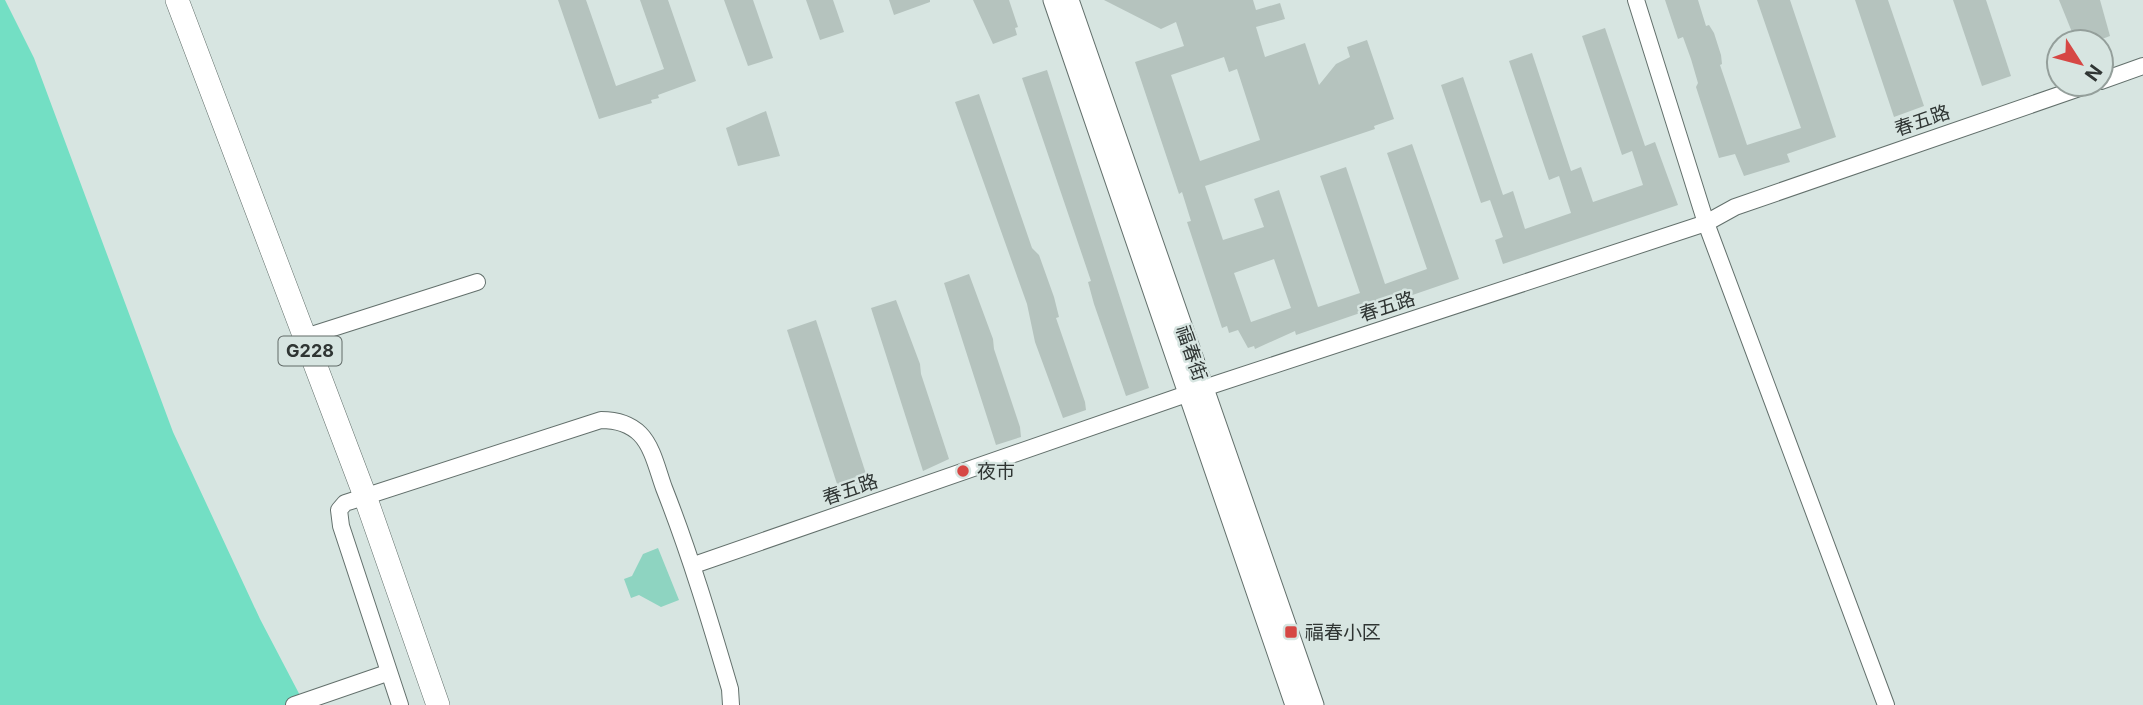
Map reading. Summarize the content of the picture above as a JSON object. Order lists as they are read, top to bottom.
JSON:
{
  "streets": {
    "highway": ["G228"],
    "main road": ["福春街"],
    "street": ["春五路"]
  },
  "crossings": [
    ["春五路", "福春街"]
  ],
  "places": {
    "other": ["夜市"],
    "transit": ["福春小区"]
  },
  "north": "bottom right"
}
